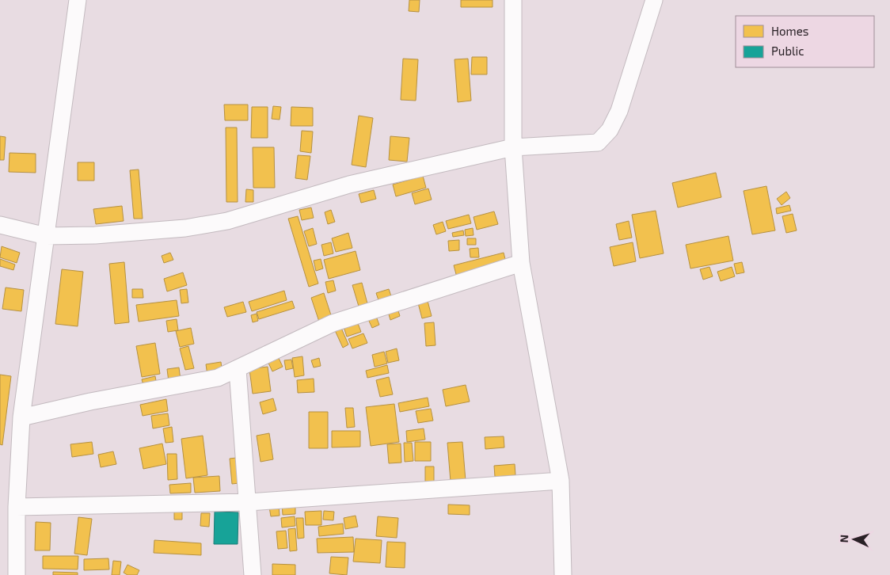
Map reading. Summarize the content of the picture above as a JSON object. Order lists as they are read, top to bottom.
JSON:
{
  "legend": ["Homes", "Public"],
  "north": "left"
}
